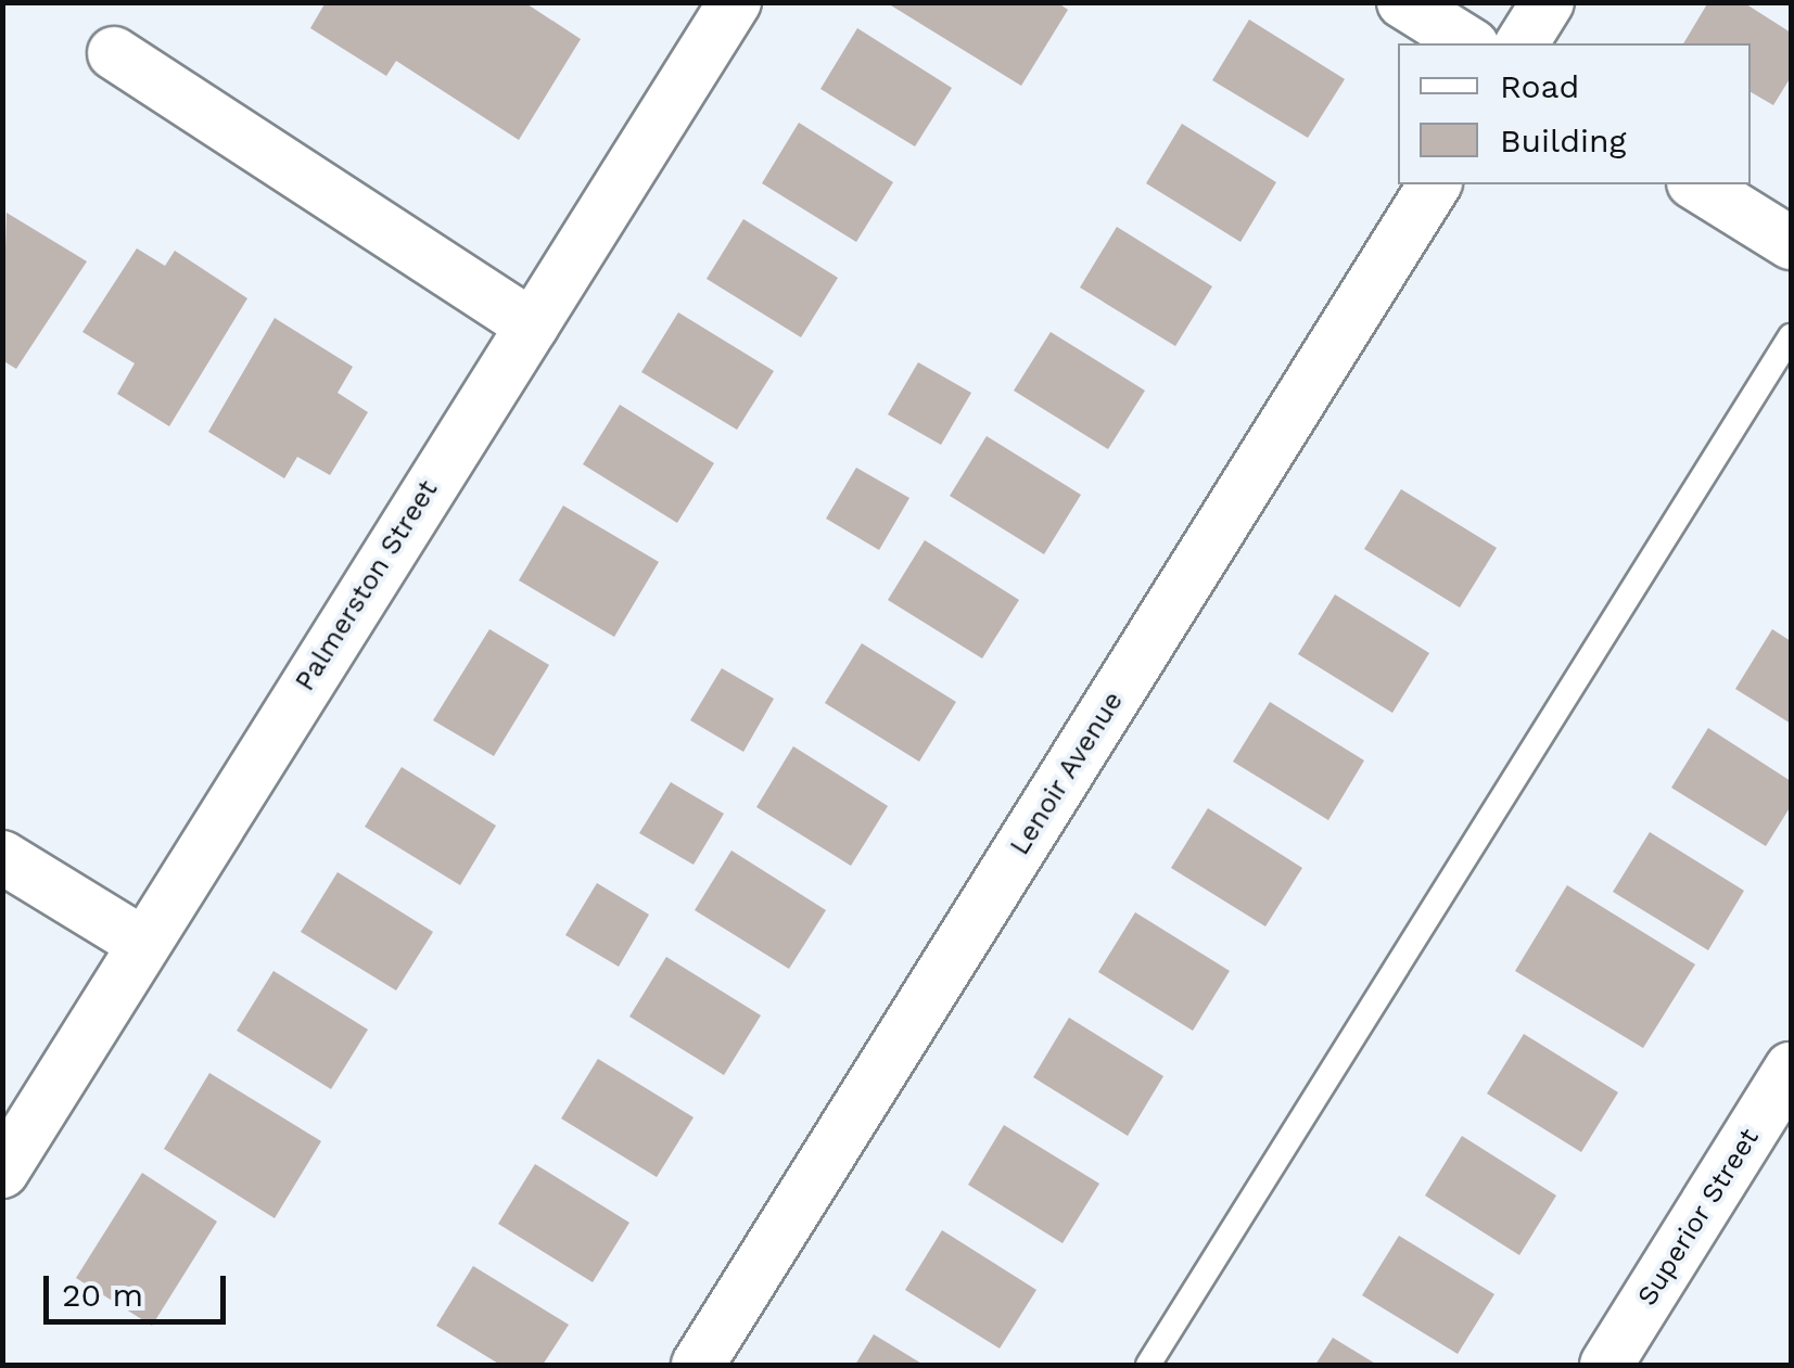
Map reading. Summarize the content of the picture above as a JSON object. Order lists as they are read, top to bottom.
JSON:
{
  "streets": {
    "street": ["Palmerston Street", "Lenoir Avenue", "Superior Street"]
  },
  "legend": ["Road", "Building"],
  "scale_bar": "20 m"
}
